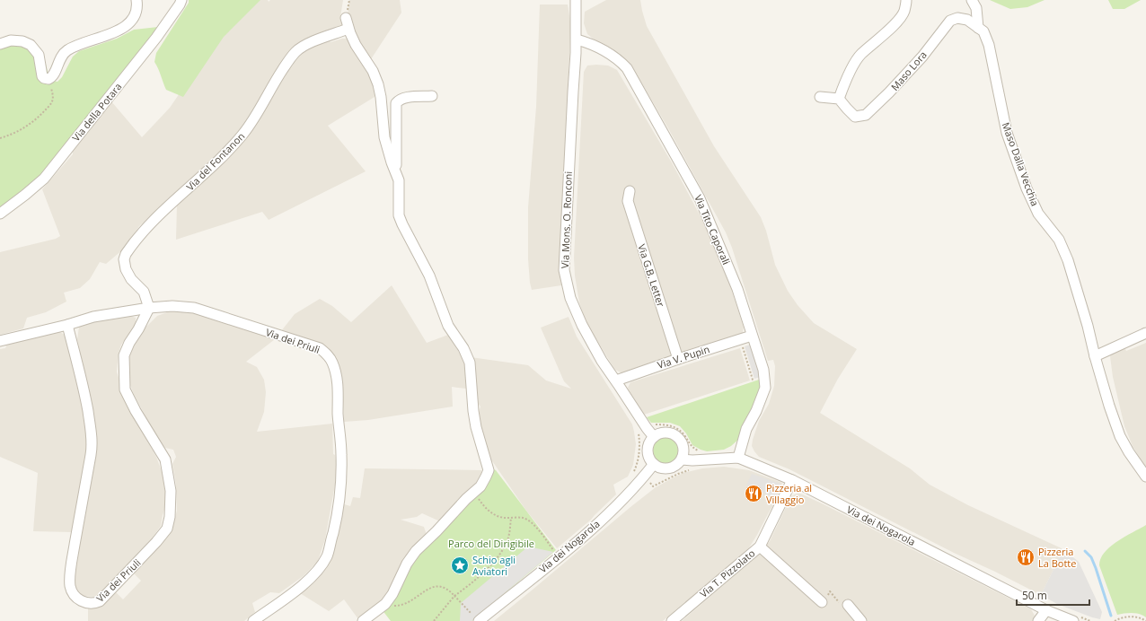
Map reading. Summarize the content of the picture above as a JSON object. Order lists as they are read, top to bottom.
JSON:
{
  "streets": {
    "street": [
      "Maso Lora",
      "Via della Potara",
      "Via del Fontanon",
      "Maso Dalla Vecchia",
      "Via Mons. O. Ronconi",
      "Via Tito Caporali",
      "Via G.B. Letter",
      "Via dei Priuli",
      "Via V. Pupin",
      "Via dei Nogarola",
      "Via T. Pizzolato"
    ]
  },
  "crossings": [
    ["Maso Lora", "Maso Dalla Vecchia"],
    ["Via del Fontanon", "Via dei Priuli"],
    ["Via Mons. O. Ronconi", "Via Tito Caporali"],
    ["Via Mons. O. Ronconi", "Via V. Pupin"],
    ["Via Mons. O. Ronconi", "Via dei Nogarola"],
    ["Via Tito Caporali", "Via V. Pupin"],
    ["Via Tito Caporali", "Via dei Nogarola"],
    ["Via G.B. Letter", "Via V. Pupin"],
    ["Via dei Nogarola", "Via T. Pizzolato"]
  ],
  "parks": ["Parco del Dirigibile"],
  "places": {
    "restaurant": ["Pizzeria al Villaggio", "Pizzeria La Botte"],
    "place": ["Schio agli Aviatori"]
  },
  "scale_bar": "50 m"
}
